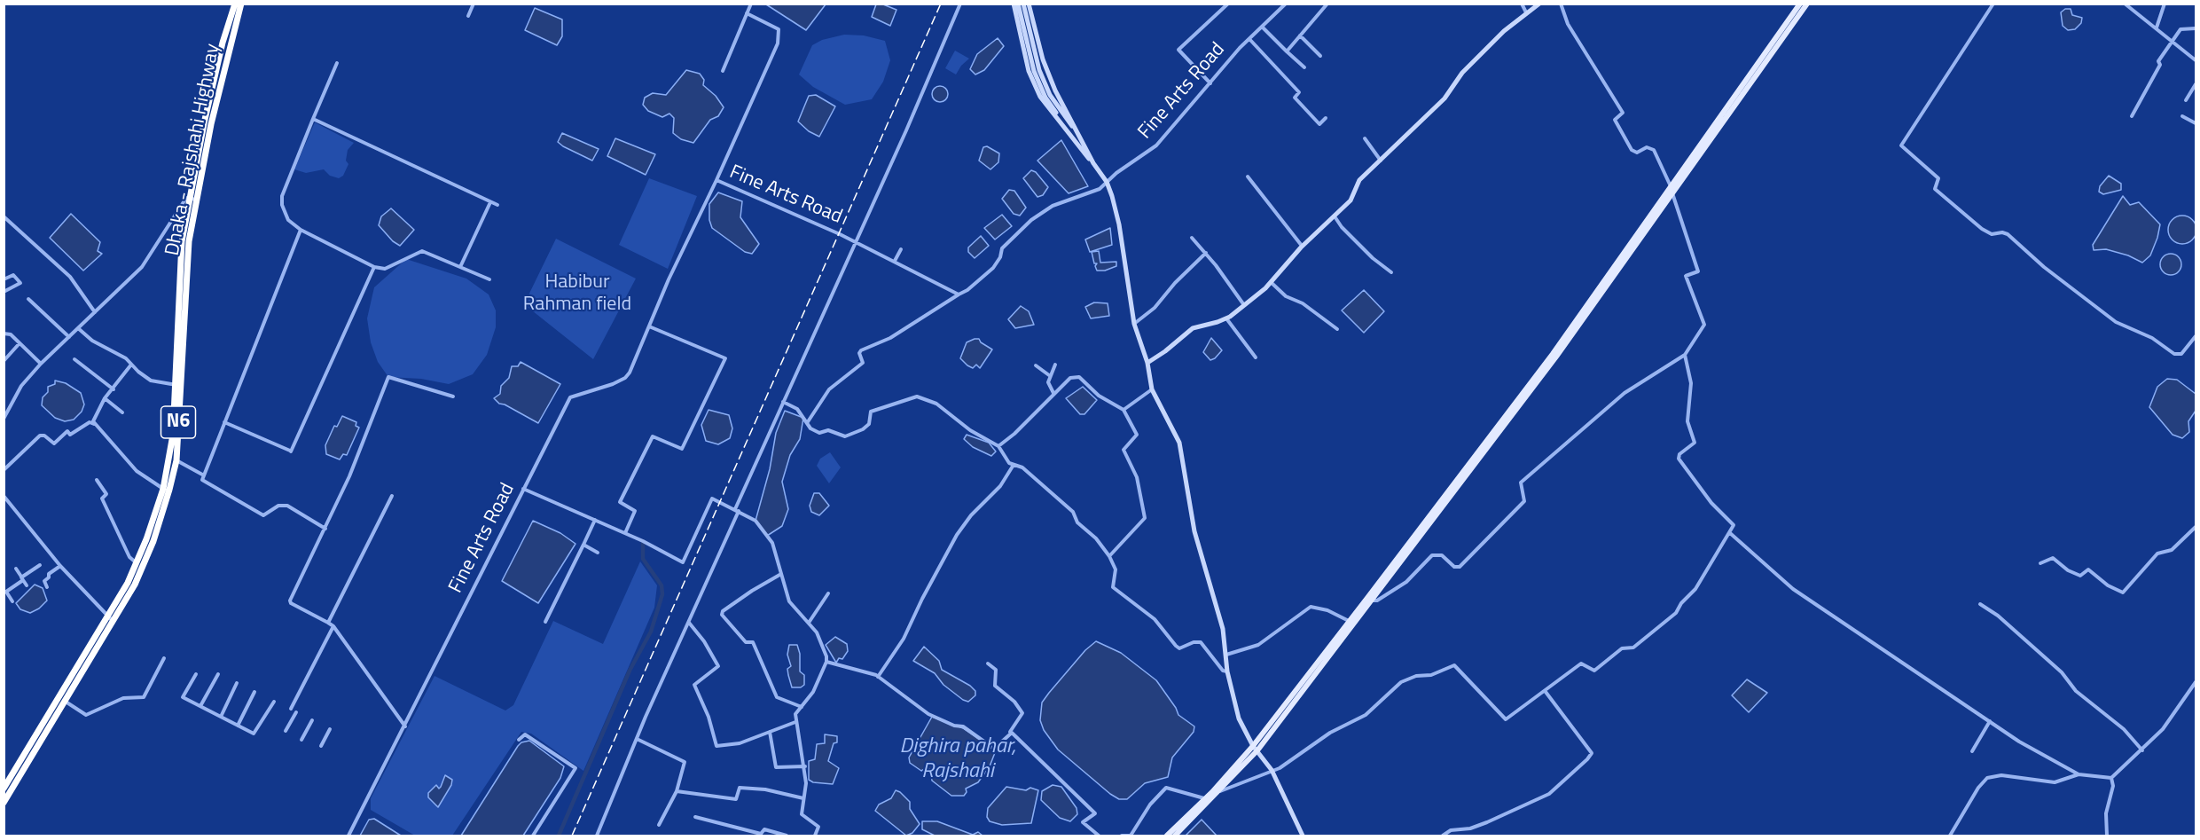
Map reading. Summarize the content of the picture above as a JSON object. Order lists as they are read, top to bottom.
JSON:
{
  "streets": {
    "highway": ["Dhaka - Rajshahi Highway", "N6"],
    "street": ["Fine Arts Road"]
  },
  "water": ["Dighira pahar, Rajshahi"],
  "parks": ["Habibur Rahman field"]
}
